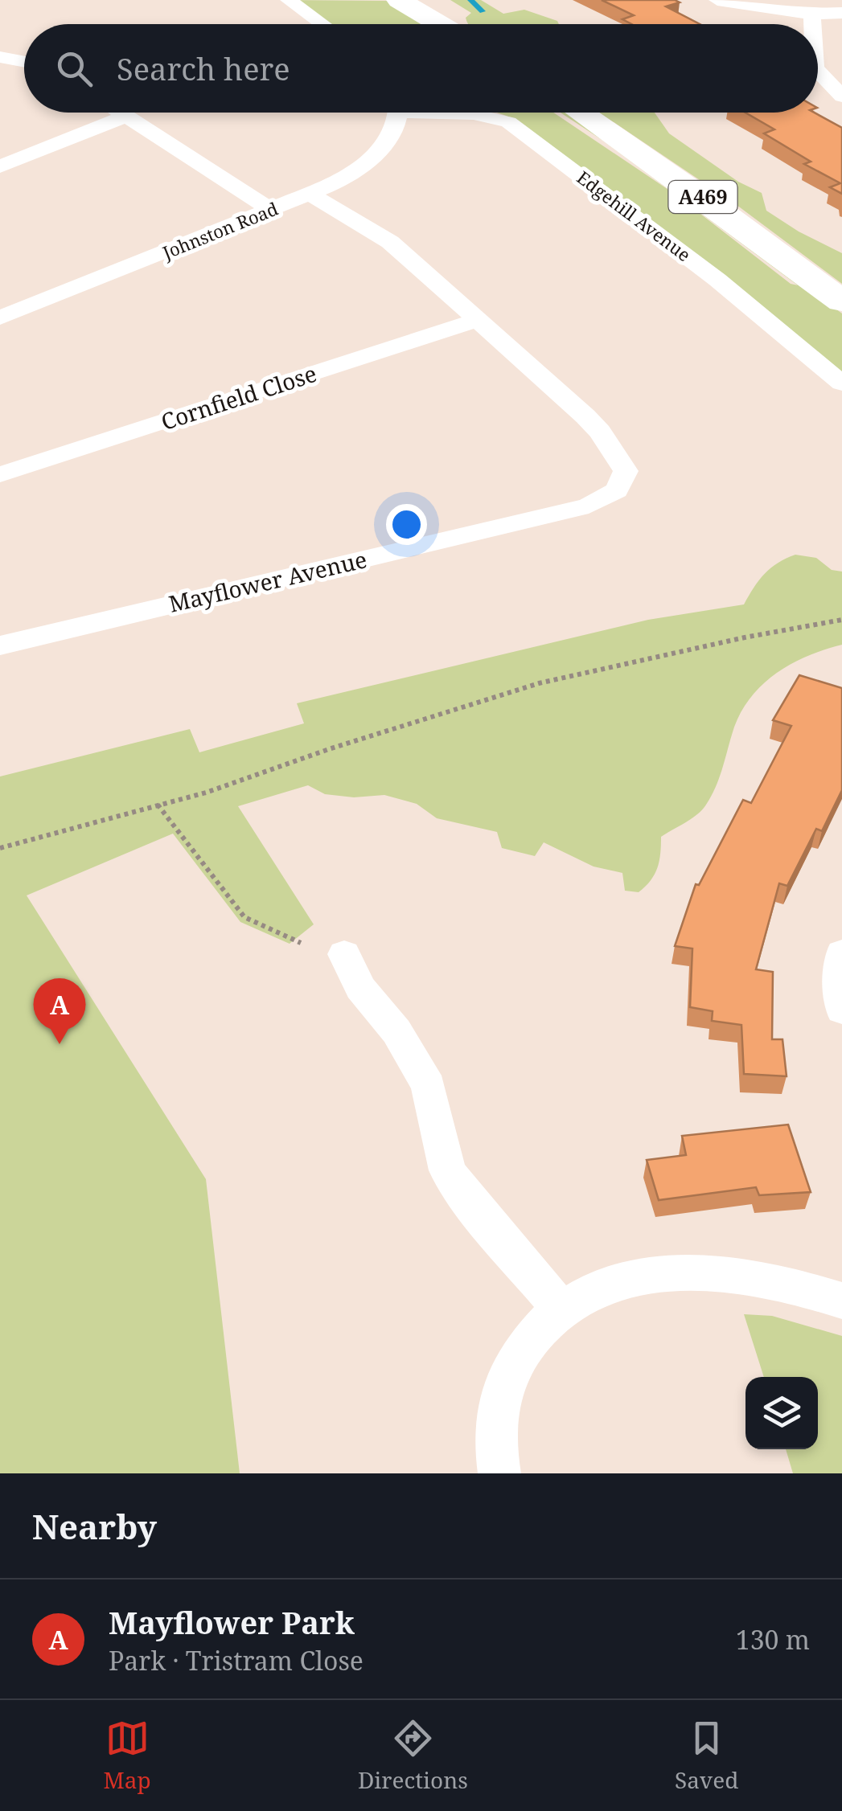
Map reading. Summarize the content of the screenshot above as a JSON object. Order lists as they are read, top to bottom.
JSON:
{
  "streets": {
    "main road": ["A469"],
    "street": [
      "Edgehill Avenue",
      "Johnston Road",
      "Cornfield Close",
      "Mayflower Avenue"
    ]
  },
  "crossings": [
    ["Johnston Road", "Mayflower Avenue"],
    ["Cornfield Close", "Mayflower Avenue"]
  ],
  "page": {
    "search": "Search here",
    "pins": "A",
    "heading": "Nearby",
    "list": [
      {
        "mark": "A",
        "name": "Mayflower Park",
        "note": "Park · Tristram Close",
        "value": "130 m"
      }
    ],
    "nav": ["Map", "Directions", "Saved"]
  }
}
